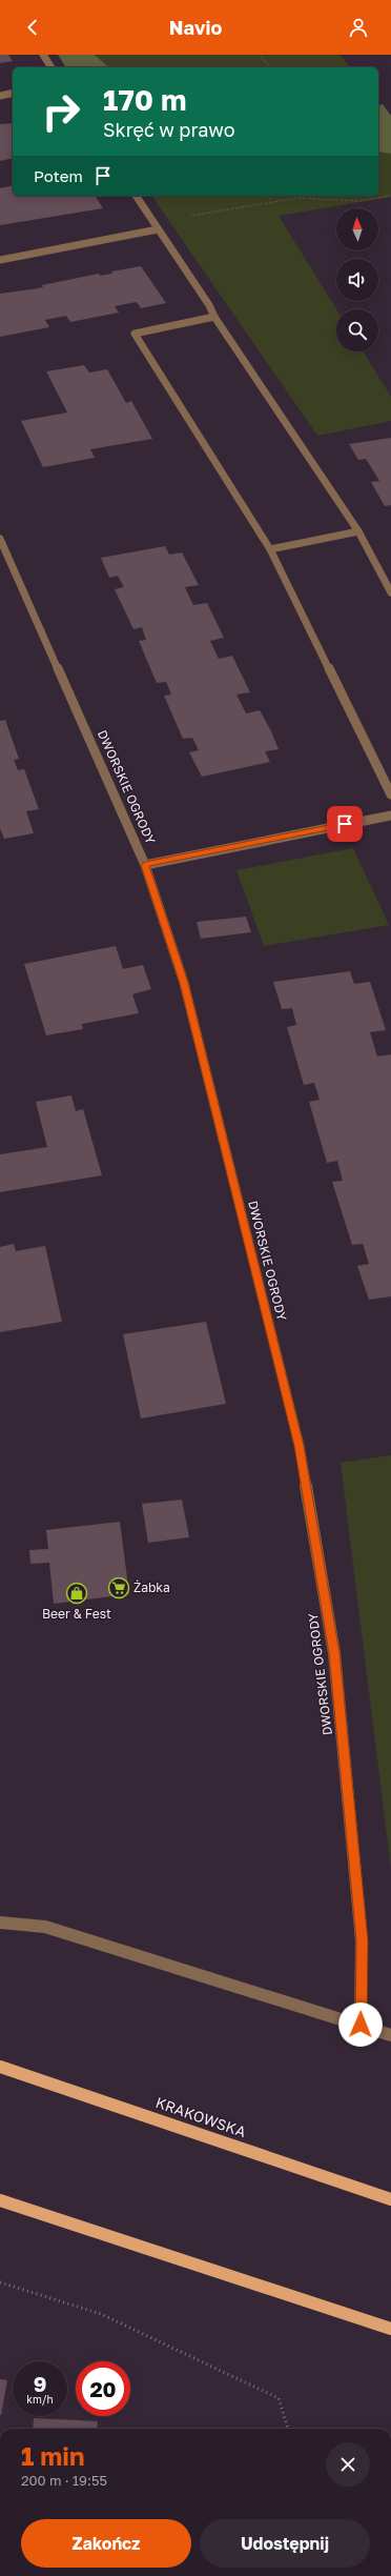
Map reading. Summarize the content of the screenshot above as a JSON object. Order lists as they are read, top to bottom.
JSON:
{
  "streets": {
    "main road": ["KRAKOWSKA"],
    "street": ["DWORSKIE OGRODY"]
  },
  "places": {
    "supermarket": ["Żabka"],
    "shop": ["Beer & Fest"]
  },
  "north": "top",
  "page": {
    "header": "Navio",
    "turn": ["170 m", "Skręć w prawo"],
    "then": "Potem",
    "speed": "9 km/h",
    "limit": "20",
    "heading": ["1 min", "200 m · 19:55"],
    "buttons": ["Zakończ", "Udostępnij"]
  }
}
